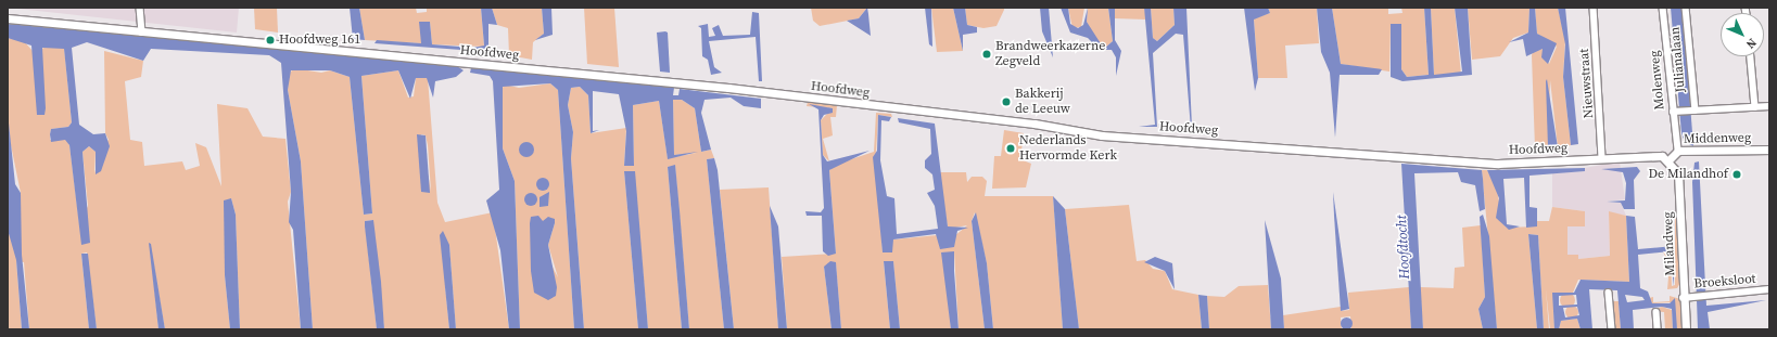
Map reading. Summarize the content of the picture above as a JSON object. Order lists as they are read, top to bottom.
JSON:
{
  "streets": {
    "street": [
      "Hoofdweg",
      "Julianalaan",
      "Molenweg",
      "Nieuwstraat",
      "Middenweg",
      "Milandweg",
      "Broeksloot"
    ]
  },
  "crossings": [
    ["Hoofdweg", "Nieuwstraat"],
    ["Hoofdweg", "Middenweg"],
    ["Hoofdweg", "Milandweg"],
    ["Molenweg", "Middenweg"],
    ["Middenweg", "Milandweg"],
    ["Milandweg", "Broeksloot"]
  ],
  "water": ["Hoofdtocht"],
  "places": [
    "Hoofdweg 161",
    "Brandweerkazerne Zegveld",
    "Bakkerij de Leeuw",
    "Nederlands Hervormde Kerk",
    "De Milandhof"
  ],
  "north": "bottom right"
}
